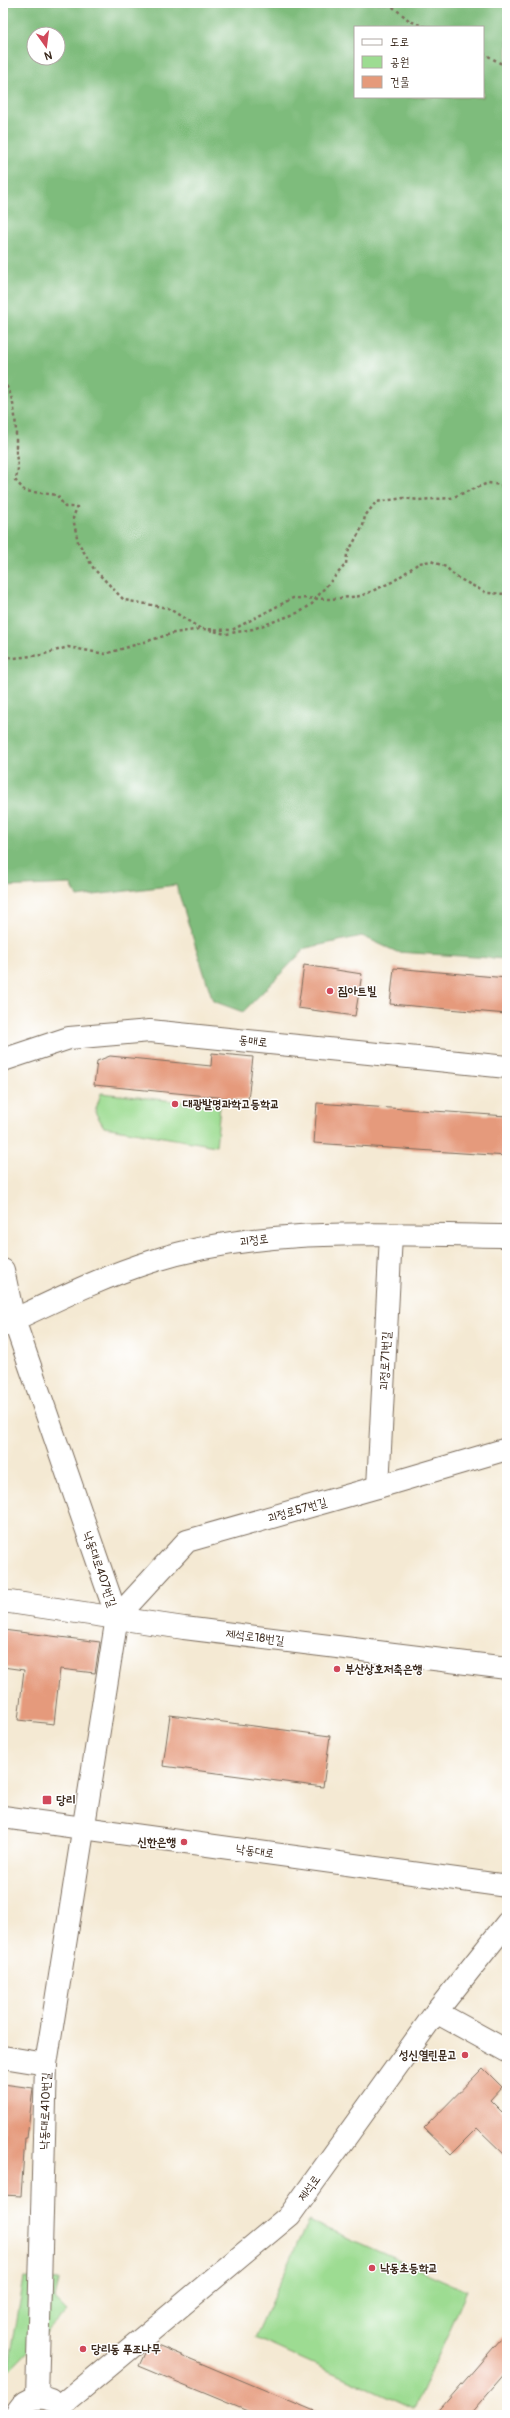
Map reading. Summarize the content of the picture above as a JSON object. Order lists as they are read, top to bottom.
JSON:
{
  "streets": {
    "street": [
      "동매로",
      "괴정로",
      "괴정로71번길",
      "괴정로57번길",
      "낙동대로407번길",
      "제석로18번길",
      "낙동대로",
      "낙동대로410번길",
      "제석로"
    ]
  },
  "crossings": [
    ["괴정로", "괴정로71번길"],
    ["괴정로", "낙동대로407번길"],
    ["괴정로71번길", "괴정로57번길"],
    ["괴정로57번길", "낙동대로407번길"],
    ["괴정로57번길", "제석로18번길"],
    ["낙동대로407번길", "제석로18번길"],
    ["낙동대로407번길", "낙동대로"],
    ["낙동대로407번길", "낙동대로410번길"],
    ["낙동대로", "낙동대로410번길"]
  ],
  "places": {
    "other": [
      "짐아트빌",
      "대광발명과학고등학교",
      "부산상호저축은행",
      "신한은행",
      "성신열린문고",
      "낙동초등학교",
      "당리동 푸조나무"
    ],
    "transit": ["당리"]
  },
  "legend": ["도로", "공원", "건물"],
  "north": "bottom"
}
